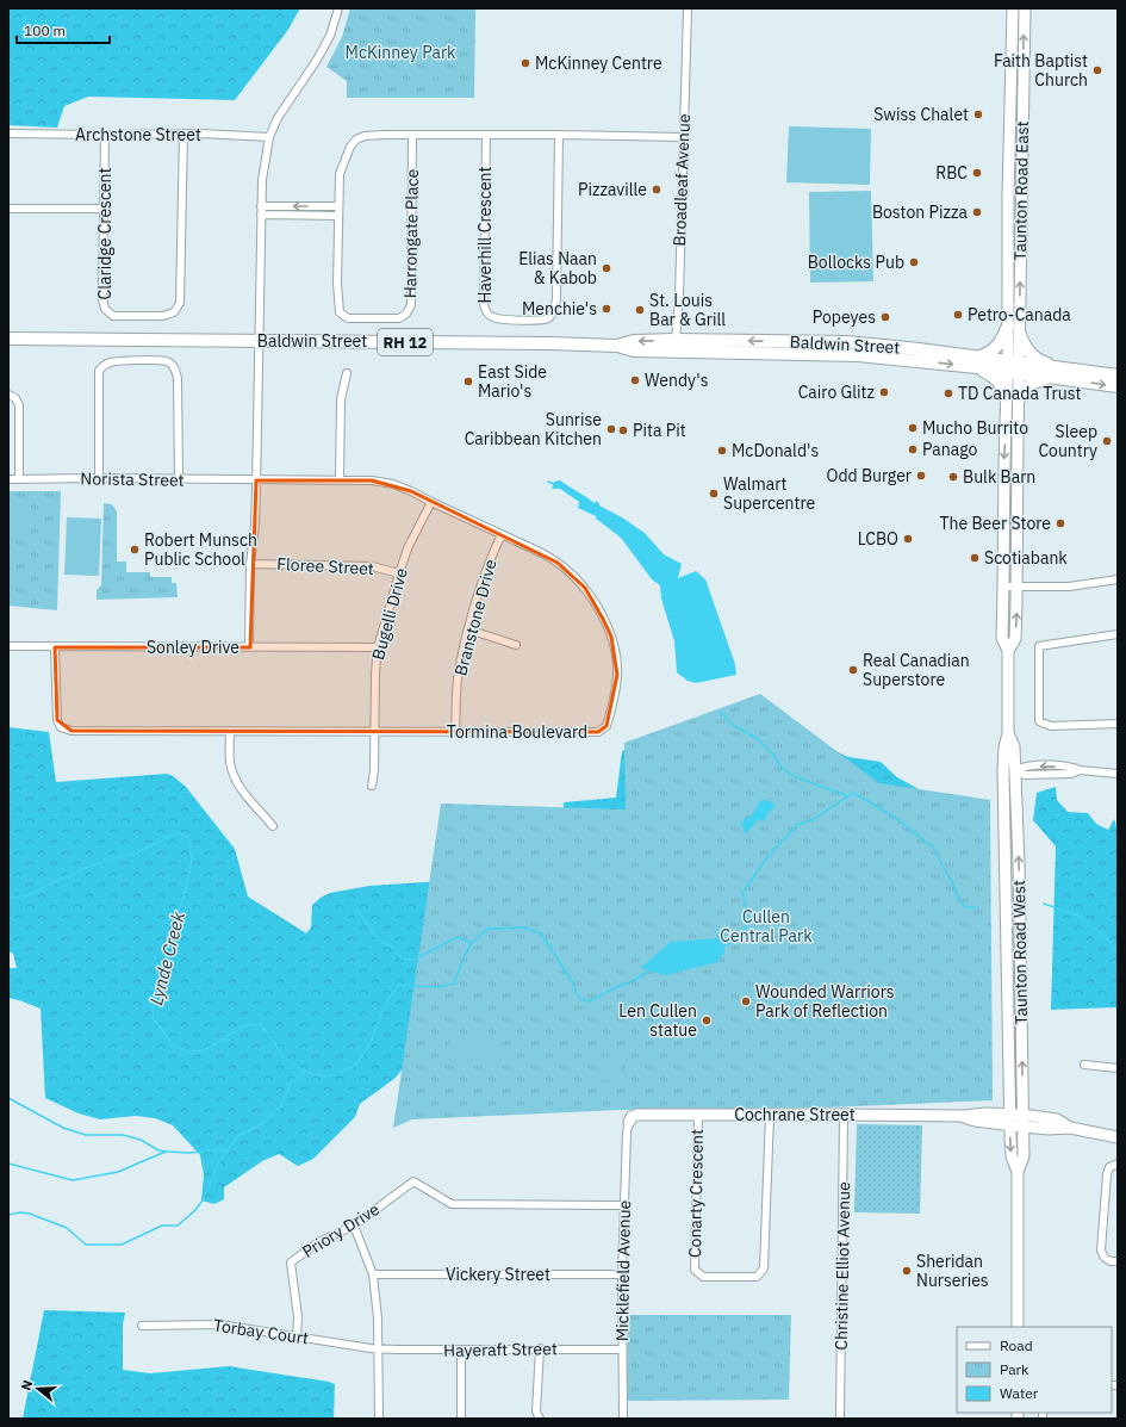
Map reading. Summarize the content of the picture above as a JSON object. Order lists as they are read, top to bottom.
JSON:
{
  "streets": {
    "main road": [
      "Taunton Road East",
      "Baldwin Street",
      "RH 12",
      "Taunton Road West",
      "Cochrane Street"
    ],
    "street": [
      "Archstone Street",
      "Broadleaf Avenue",
      "Claridge Crescent",
      "Harrongate Place",
      "Haverhill Crescent",
      "Norista Street",
      "Floree Street",
      "Bugelli Drive",
      "Branstone Drive",
      "Sonley Drive",
      "Tormina Boulevard",
      "Conarty Crescent",
      "Priory Drive",
      "Christine Elliot Avenue",
      "Micklefield Avenue",
      "Vickery Street",
      "Torbay Court",
      "Hayeraft Street"
    ]
  },
  "crossings": [
    ["Archstone Street", "Claridge Crescent"],
    ["Broadleaf Avenue", "Harrongate Place"],
    ["Broadleaf Avenue", "Baldwin Street"],
    ["Taunton Road East", "Baldwin Street"],
    ["Taunton Road East", "RH 12"],
    ["Taunton Road East", "Taunton Road West"],
    ["Harrongate Place", "Haverhill Crescent"],
    ["Baldwin Street", "RH 12"],
    ["Baldwin Street", "Taunton Road West"],
    ["RH 12", "Taunton Road West"],
    ["Norista Street", "Tormina Boulevard"],
    ["Floree Street", "Bugelli Drive"],
    ["Bugelli Drive", "Sonley Drive"],
    ["Bugelli Drive", "Tormina Boulevard"],
    ["Branstone Drive", "Tormina Boulevard"],
    ["Sonley Drive", "Tormina Boulevard"],
    ["Taunton Road West", "Cochrane Street"],
    ["Cochrane Street", "Conarty Crescent"],
    ["Cochrane Street", "Christine Elliot Avenue"],
    ["Cochrane Street", "Micklefield Avenue"],
    ["Priory Drive", "Micklefield Avenue"],
    ["Priory Drive", "Torbay Court"],
    ["Micklefield Avenue", "Vickery Street"],
    ["Micklefield Avenue", "Hayeraft Street"],
    ["Torbay Court", "Hayeraft Street"]
  ],
  "water": ["Lynde Creek"],
  "parks": ["McKinney Park", "Cullen Central Park"],
  "places": [
    "McKinney Centre",
    "Faith Baptist Church",
    "Swiss Chalet",
    "RBC",
    "Pizzaville",
    "Boston Pizza",
    "Bollocks Pub",
    "Elias Naan & Kabob",
    "Menchie's",
    "St. Louis Bar & Grill",
    "Petro-Canada",
    "Popeyes",
    "Wendy's",
    "East Side Mario's",
    "Cairo Glitz",
    "TD Canada Trust",
    "Mucho Burrito",
    "Sunrise Caribbean Kitchen",
    "Pita Pit",
    "Sleep Country",
    "Panago",
    "McDonald's",
    "Odd Burger",
    "Bulk Barn",
    "Walmart Supercentre",
    "The Beer Store",
    "LCBO",
    "Robert Munsch Public School",
    "Scotiabank",
    "Real Canadian Superstore",
    "Wounded Warriors Park of Reflection",
    "Len Cullen statue",
    "Sheridan Nurseries"
  ],
  "legend": ["Road", "Park", "Water"],
  "scale_bar": "100 m",
  "north": "left"
}
